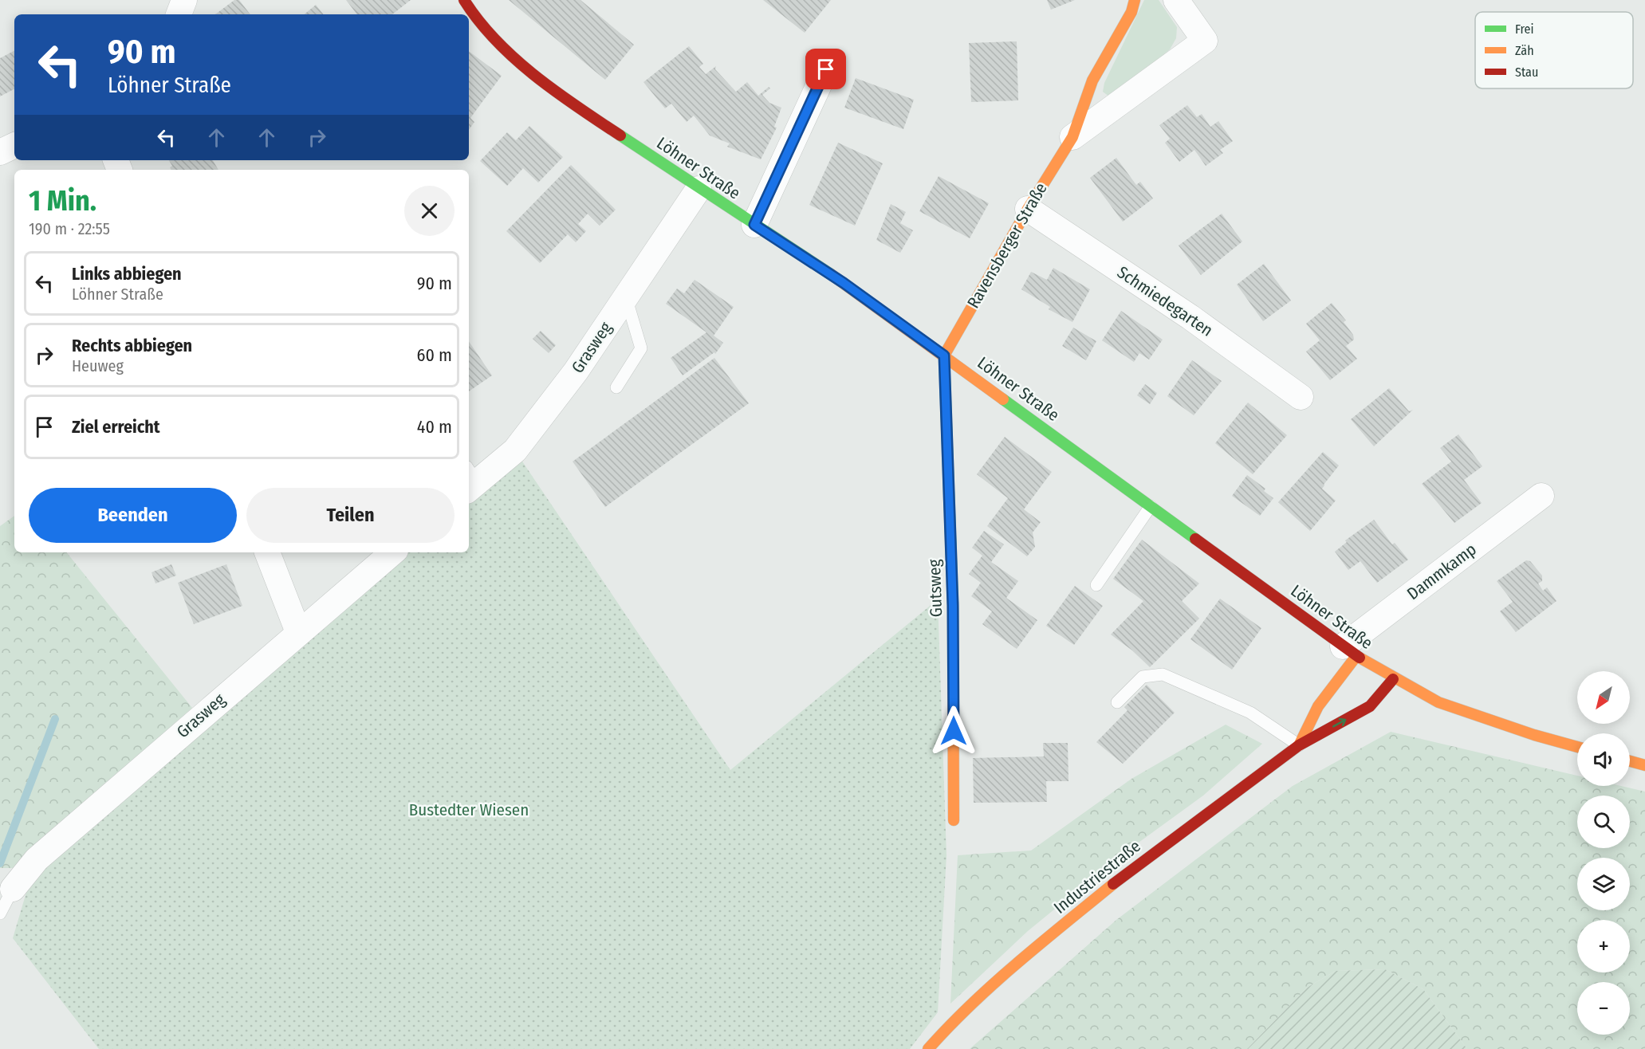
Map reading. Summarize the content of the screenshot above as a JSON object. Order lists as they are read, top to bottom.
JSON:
{
  "streets": {
    "street": [
      "Löhner Straße",
      "Ravensberger Straße",
      "Schmiedegarten",
      "Grasweg",
      "Dammkamp",
      "Gutsweg",
      "Industriestraße"
    ]
  },
  "crossings": [
    ["Löhner Straße", "Ravensberger Straße"],
    ["Löhner Straße", "Grasweg"],
    ["Löhner Straße", "Dammkamp"],
    ["Löhner Straße", "Gutsweg"],
    ["Löhner Straße", "Industriestraße"],
    ["Ravensberger Straße", "Schmiedegarten"],
    ["Ravensberger Straße", "Gutsweg"],
    ["Dammkamp", "Industriestraße"]
  ],
  "parks": ["Bustedter Wiesen"],
  "legend": ["Frei", "Zäh", "Stau"],
  "north": "bottom left",
  "page": {
    "turn": ["90 m", "Löhner Straße"],
    "heading": ["1 Min.", "190 m · 22:55"],
    "list": [
      {
        "name": "Links abbiegen",
        "note": "Löhner Straße",
        "value": "90 m"
      },
      {
        "name": "Rechts abbiegen",
        "note": "Heuweg",
        "value": "60 m"
      },
      {
        "name": "Ziel erreicht",
        "value": "40 m"
      }
    ],
    "buttons": ["Beenden", "Teilen"],
    "map_buttons": ["+", "−"]
  }
}
